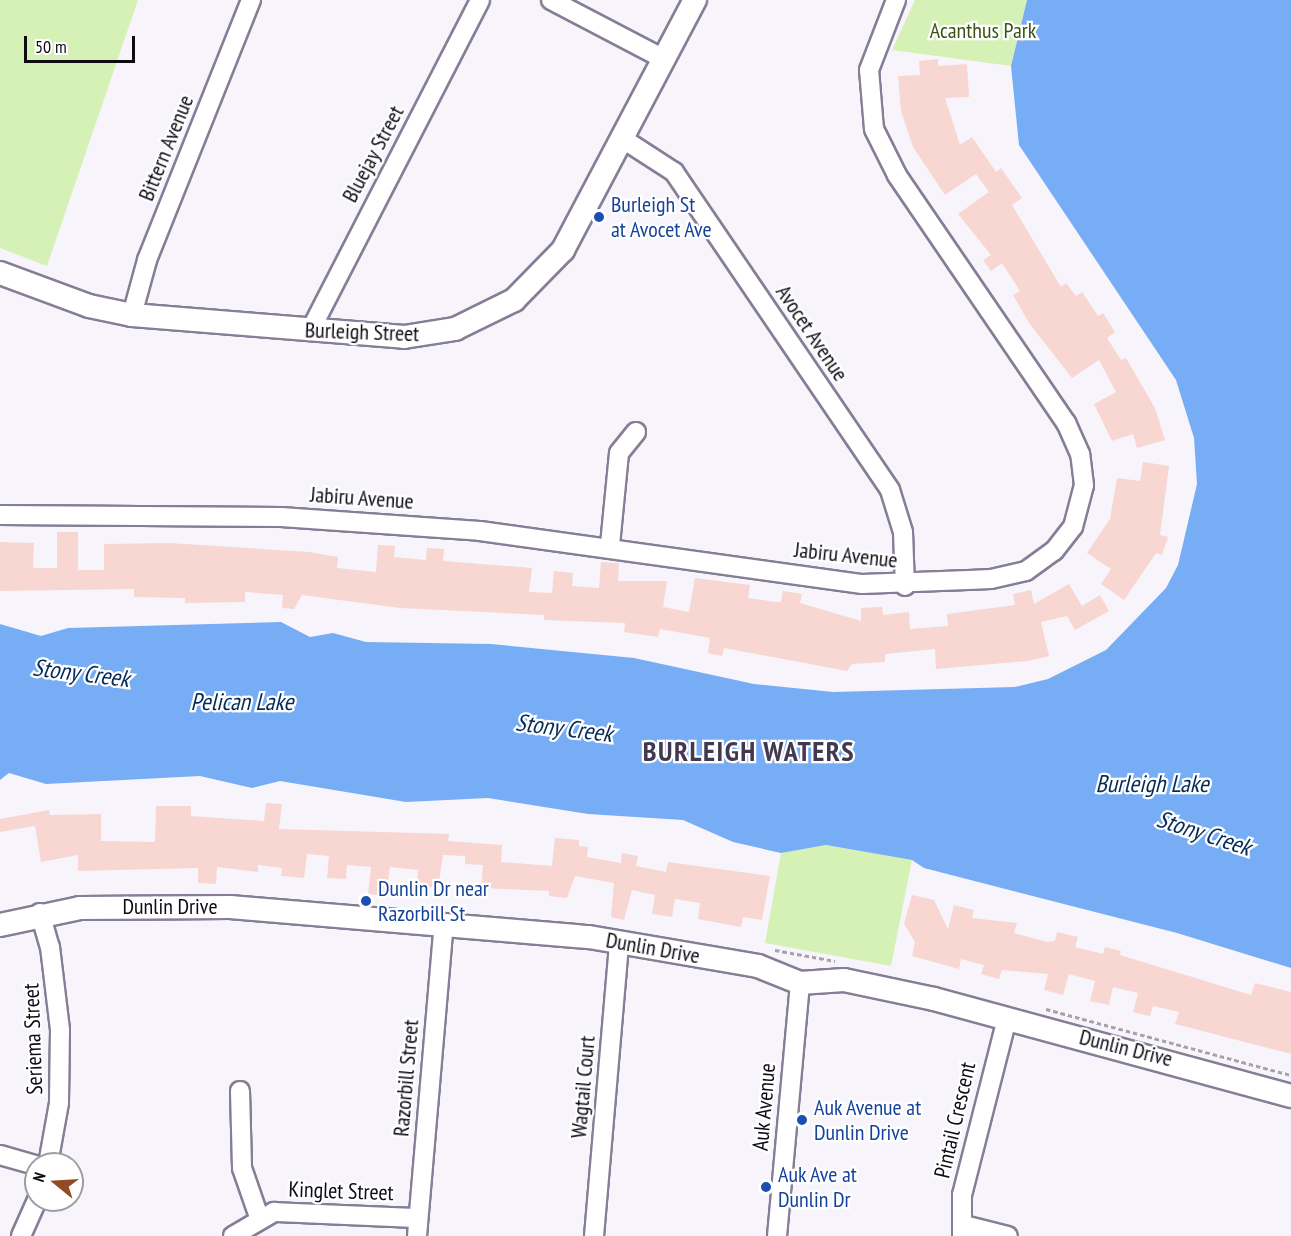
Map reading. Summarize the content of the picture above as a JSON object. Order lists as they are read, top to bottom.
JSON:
{
  "streets": {
    "street": [
      "Bittern Avenue",
      "Bluejay Street",
      "Burleigh Street",
      "Avocet Avenue",
      "Jabiru Avenue",
      "Dunlin Drive",
      "Seriema Street",
      "Razorbill Street",
      "Wagtail Court",
      "Auk Avenue",
      "Pintail Crescent",
      "Kinglet Street"
    ]
  },
  "crossings": [
    ["Bittern Avenue", "Burleigh Street"],
    ["Bluejay Street", "Burleigh Street"],
    ["Burleigh Street", "Avocet Avenue"],
    ["Avocet Avenue", "Jabiru Avenue"],
    ["Dunlin Drive", "Seriema Street"],
    ["Dunlin Drive", "Razorbill Street"],
    ["Dunlin Drive", "Wagtail Court"],
    ["Dunlin Drive", "Auk Avenue"],
    ["Dunlin Drive", "Pintail Crescent"],
    ["Razorbill Street", "Kinglet Street"]
  ],
  "districts": ["BURLEIGH WATERS"],
  "water": ["Stony Creek", "Pelican Lake", "Burleigh Lake"],
  "parks": ["Acanthus Park"],
  "places": [
    "Burleigh St at Avocet Ave",
    "Dunlin Dr near Razorbill St",
    "Auk Avenue at Dunlin Drive",
    "Auk Ave at Dunlin Dr"
  ],
  "scale_bar": "50 m",
  "north": "left"
}
